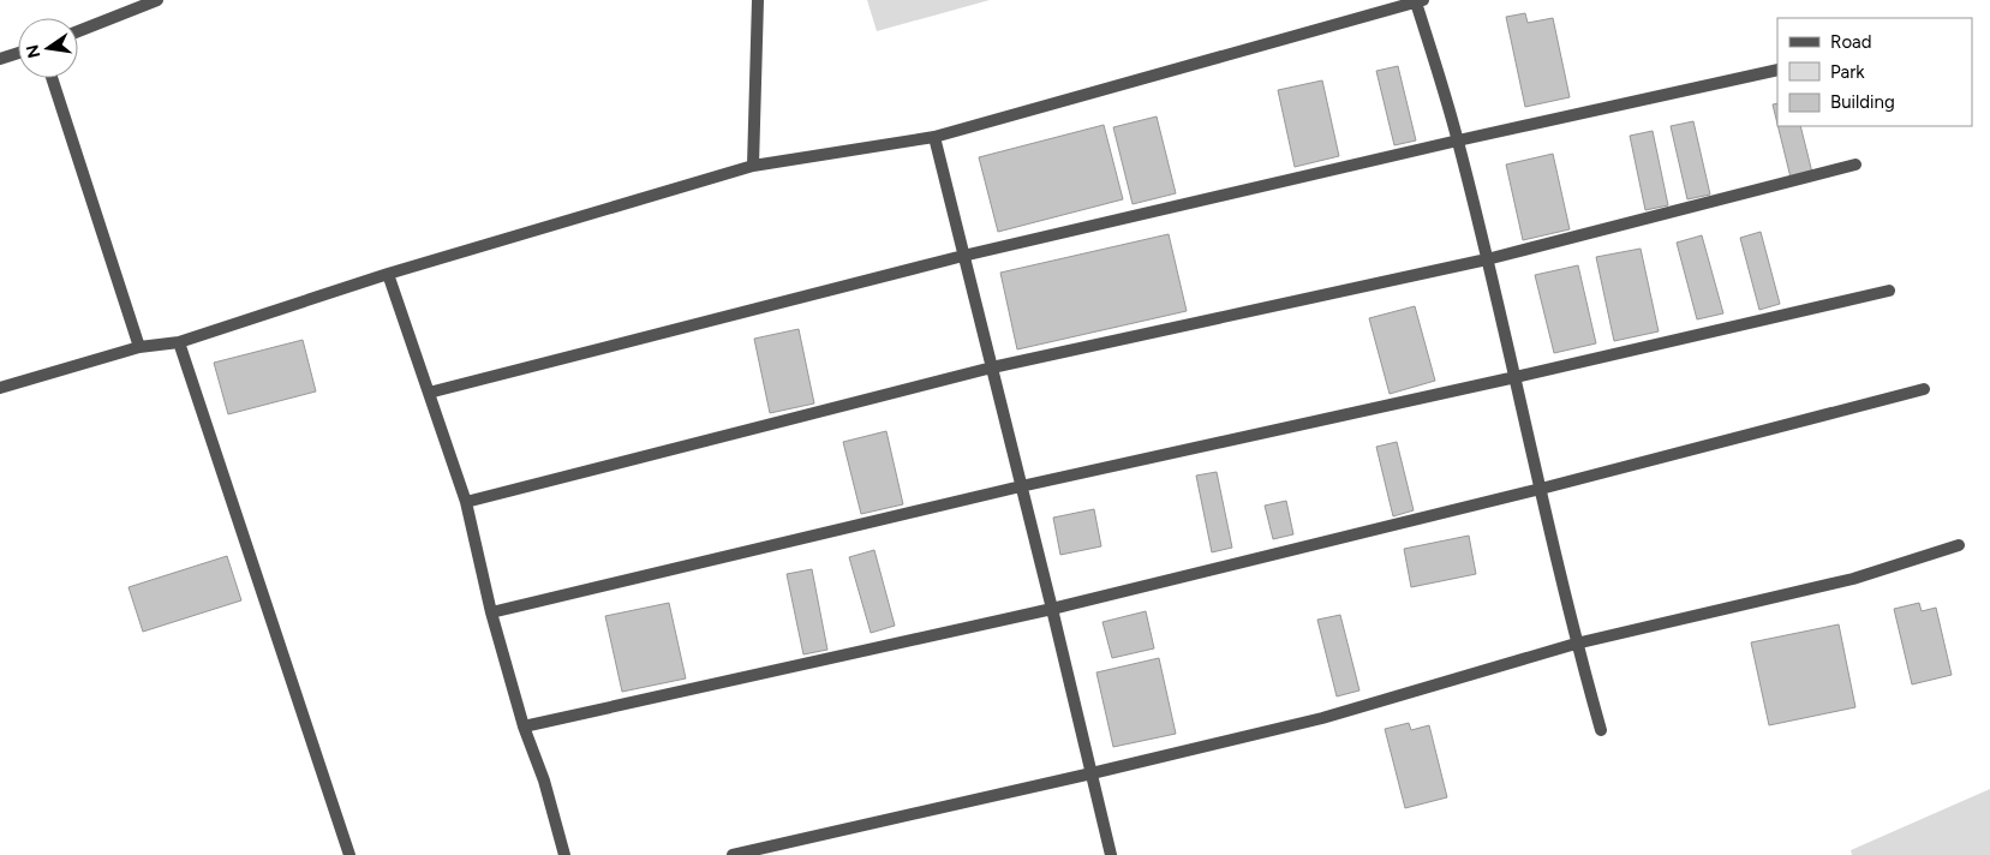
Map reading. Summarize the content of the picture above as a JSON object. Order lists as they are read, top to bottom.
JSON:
{
  "legend": ["Road", "Park", "Building"],
  "north": "left"
}
